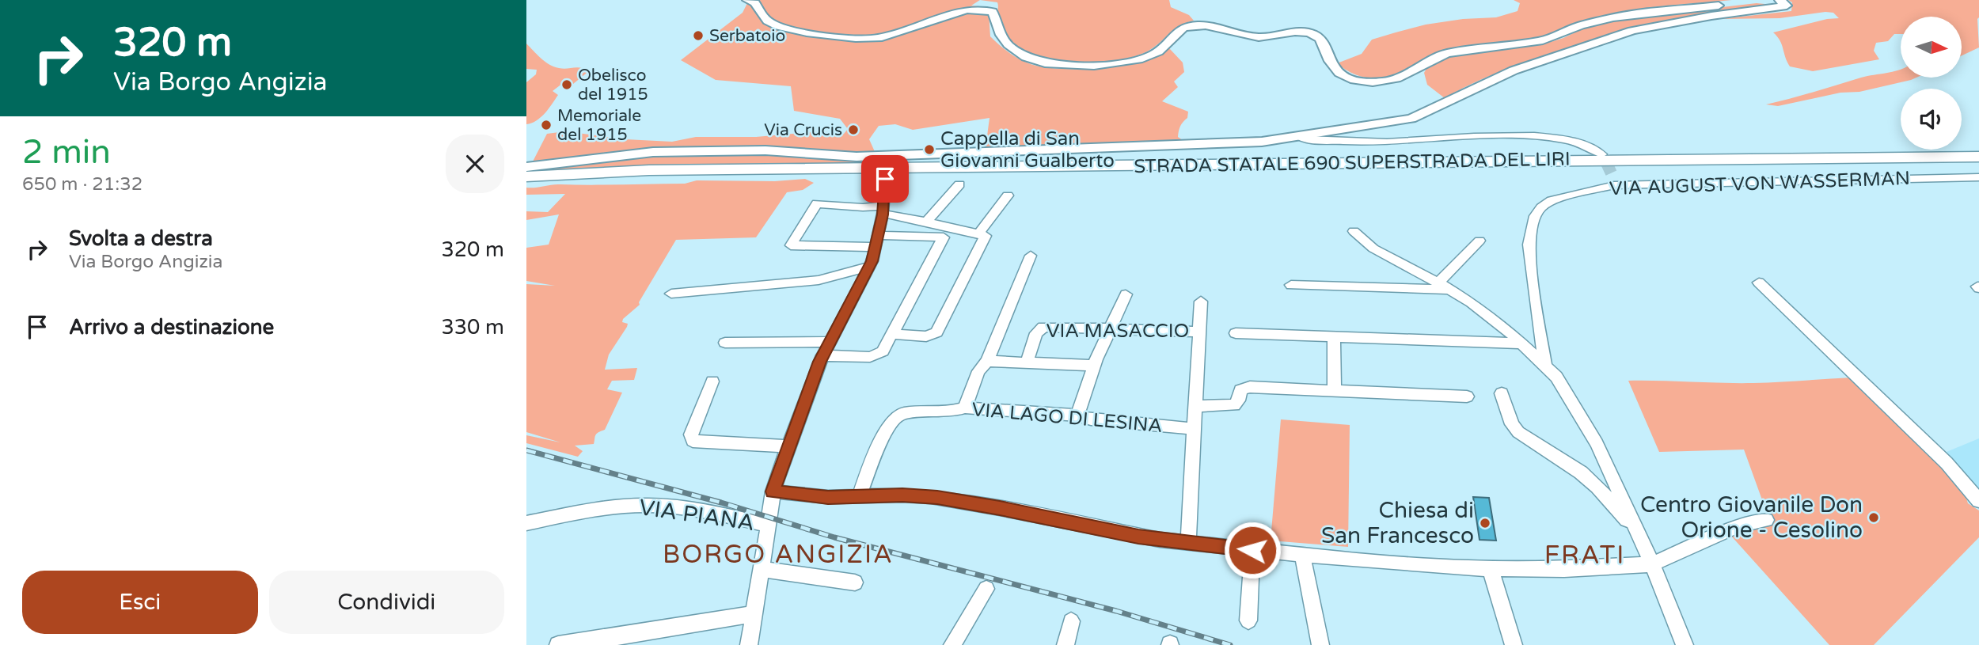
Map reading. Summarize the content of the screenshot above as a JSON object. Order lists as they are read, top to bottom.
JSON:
{
  "streets": {
    "highway": ["STRADA STATALE 690 SUPERSTRADA DEL LIRI"],
    "street": [
      "VIA AUGUST VON WASSERMAN",
      "VIA MASACCIO",
      "VIA LAGO DI LESINA",
      "VIA PIANA"
    ]
  },
  "districts": ["BORGO ANGIZIA", "FRATI"],
  "places": [
    "Serbatoio",
    "Obelisco del 1915",
    "Memoriale del 1915",
    "Via Crucis",
    "Cappella di San Giovanni Gualberto",
    "Centro Giovanile Don Orione - Cesolino",
    "Chiesa di San Francesco"
  ],
  "north": "right",
  "page": {
    "turn": ["320 m", "Via Borgo Angizia"],
    "heading": ["2 min", "650 m · 21:32"],
    "list": [
      {
        "name": "Svolta a destra",
        "note": "Via Borgo Angizia",
        "value": "320 m"
      },
      {
        "name": "Arrivo a destinazione",
        "value": "330 m"
      }
    ],
    "buttons": ["Esci", "Condividi"]
  }
}
